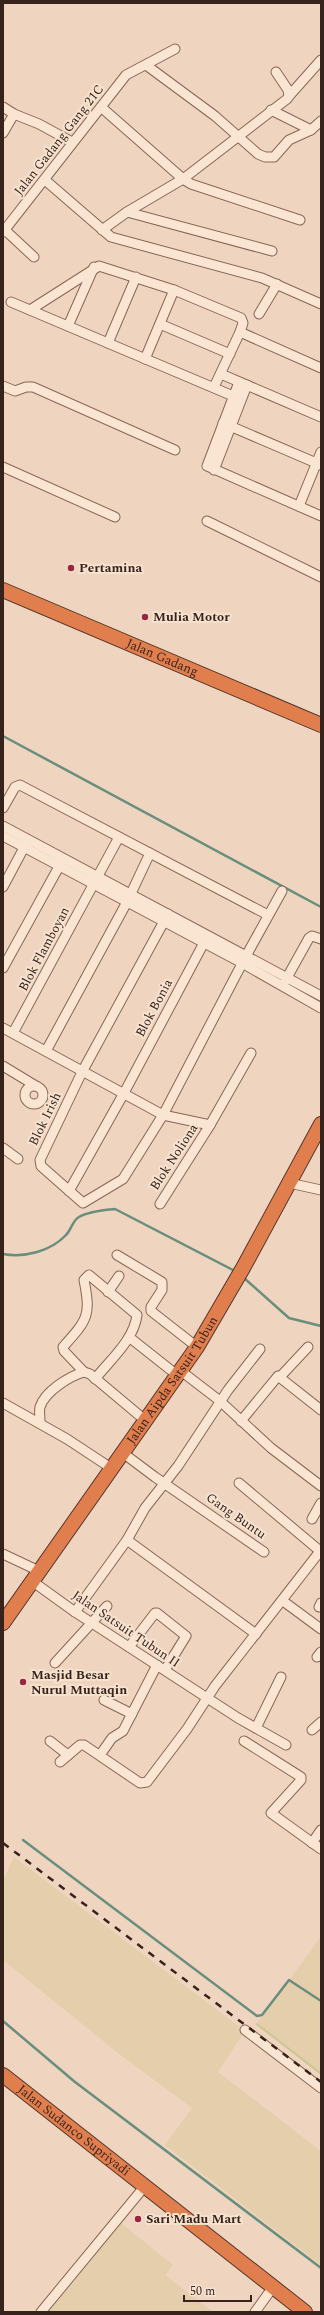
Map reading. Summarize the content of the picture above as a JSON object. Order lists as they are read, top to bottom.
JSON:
{
  "streets": {
    "highway": ["Jalan Gadang", "Jalan Aipda Satsuit Tubun", "Jalan Sudanco Supriyadi"],
    "street": [
      "Jalan Gadang Gang 21C",
      "Blok Flamboyan",
      "Blok Bonia",
      "Blok Irish",
      "Blok Noliona",
      "Gang Buntu",
      "Jalan Satsuit Tubun II"
    ]
  },
  "crossings": [
    ["Blok Bonia", "Blok Irish"],
    ["Jalan Aipda Satsuit Tubun", "Gang Buntu"],
    ["Jalan Aipda Satsuit Tubun", "Jalan Satsuit Tubun II"]
  ],
  "places": [
    "Pertamina",
    "Mulia Motor",
    "Masjid Besar Nurul Muttaqin",
    "Sari Madu Mart"
  ],
  "scale_bar": "50 m"
}
